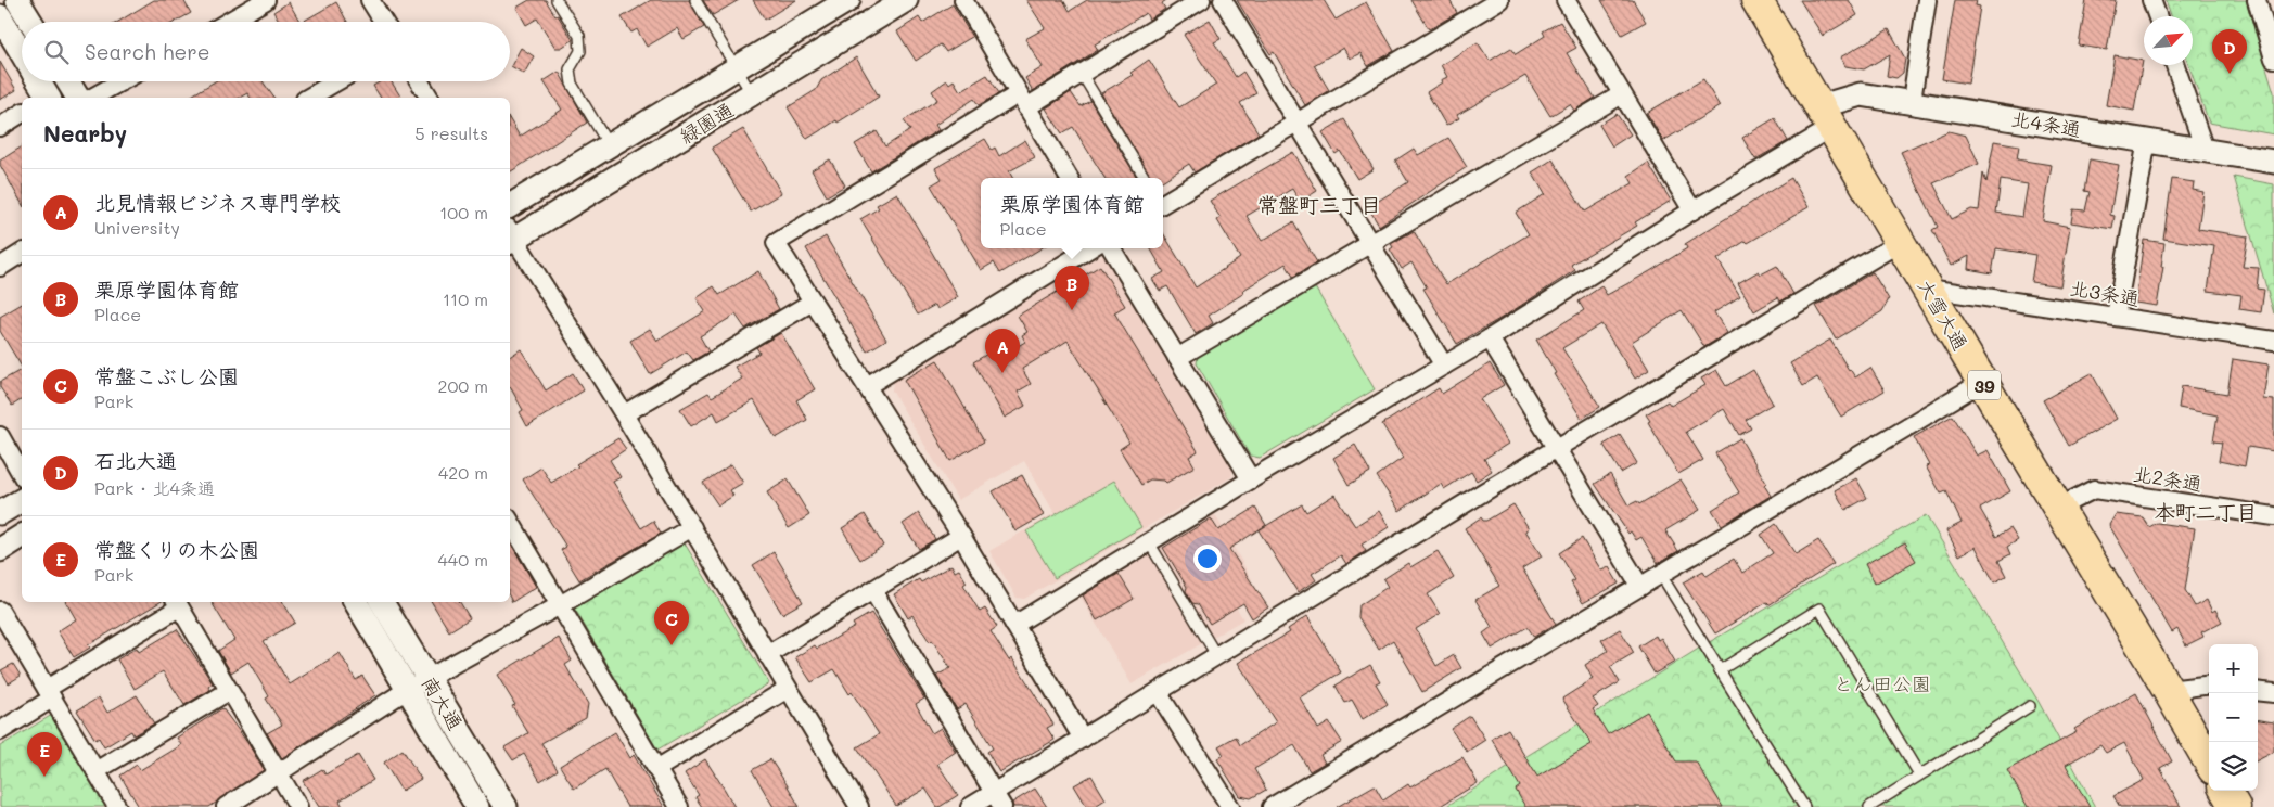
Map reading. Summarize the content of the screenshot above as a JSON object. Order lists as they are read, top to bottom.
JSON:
{
  "streets": {
    "highway": ["大雪大通", "39"],
    "street": [
      "緑園通",
      "北4条通",
      "北3条通",
      "北2条通",
      "南大通"
    ]
  },
  "crossings": [
    ["北4条通", "大雪大通"],
    ["北3条通", "大雪大通"],
    ["大雪大通", "北2条通"]
  ],
  "districts": ["常盤町三丁目", "本町二丁目"],
  "parks": ["とん田公園"],
  "north": "top right",
  "page": {
    "search": "Search here",
    "pins": [
      "D",
      "B",
      "A",
      "C",
      "E"
    ],
    "heading": ["Nearby", "5 results"],
    "list": [
      {
        "mark": "A",
        "name": "北見情報ビジネス専門学校",
        "note": "University",
        "value": "100 m"
      },
      {
        "mark": "B",
        "name": "栗原学園体育館",
        "note": "Place",
        "value": "110 m"
      },
      {
        "mark": "C",
        "name": "常盤こぶし公園",
        "note": "Park",
        "value": "200 m"
      },
      {
        "mark": "D",
        "name": "石北大通",
        "note": "Park · 北4条通",
        "value": "420 m"
      },
      {
        "mark": "E",
        "name": "常盤くりの木公園",
        "note": "Park",
        "value": "440 m"
      }
    ],
    "popup": ["栗原学園体育館", "Place"],
    "map_buttons": ["+", "−"]
  }
}
